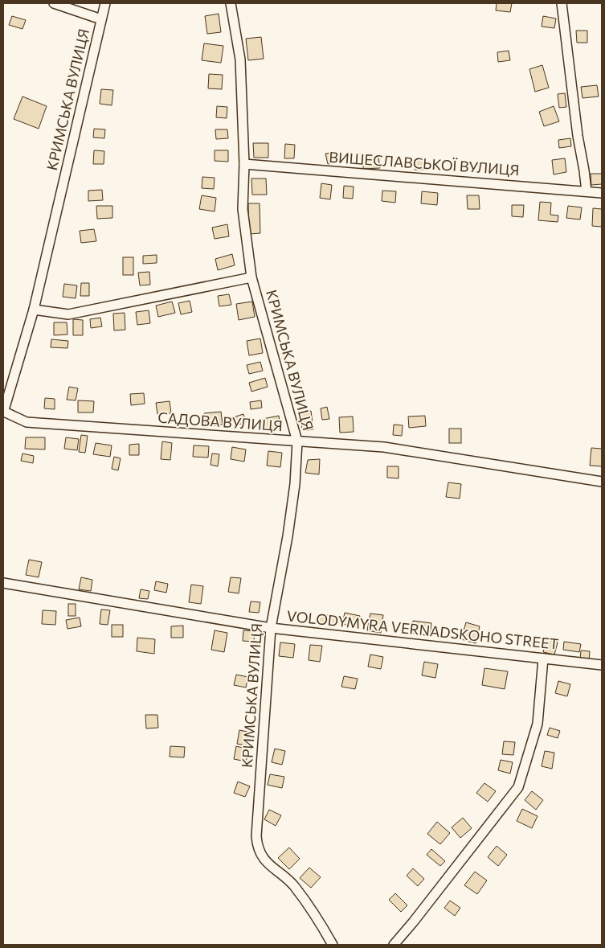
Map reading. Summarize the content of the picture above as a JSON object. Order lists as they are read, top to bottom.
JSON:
{
  "streets": {
    "street": [
      "КРИМСЬКА ВУЛИЦЯ",
      "ВИШЕСЛАВСЬКОЇ ВУЛИЦЯ",
      "САДОВА ВУЛИЦЯ",
      "VOLODYMYRA VERNADSKOHO STREET"
    ]
  },
  "crossings": [
    ["КРИМСЬКА ВУЛИЦЯ", "ВИШЕСЛАВСЬКОЇ ВУЛИЦЯ"],
    ["КРИМСЬКА ВУЛИЦЯ", "САДОВА ВУЛИЦЯ"],
    ["КРИМСЬКА ВУЛИЦЯ", "VOLODYMYRA VERNADSKOHO STREET"]
  ]
}
